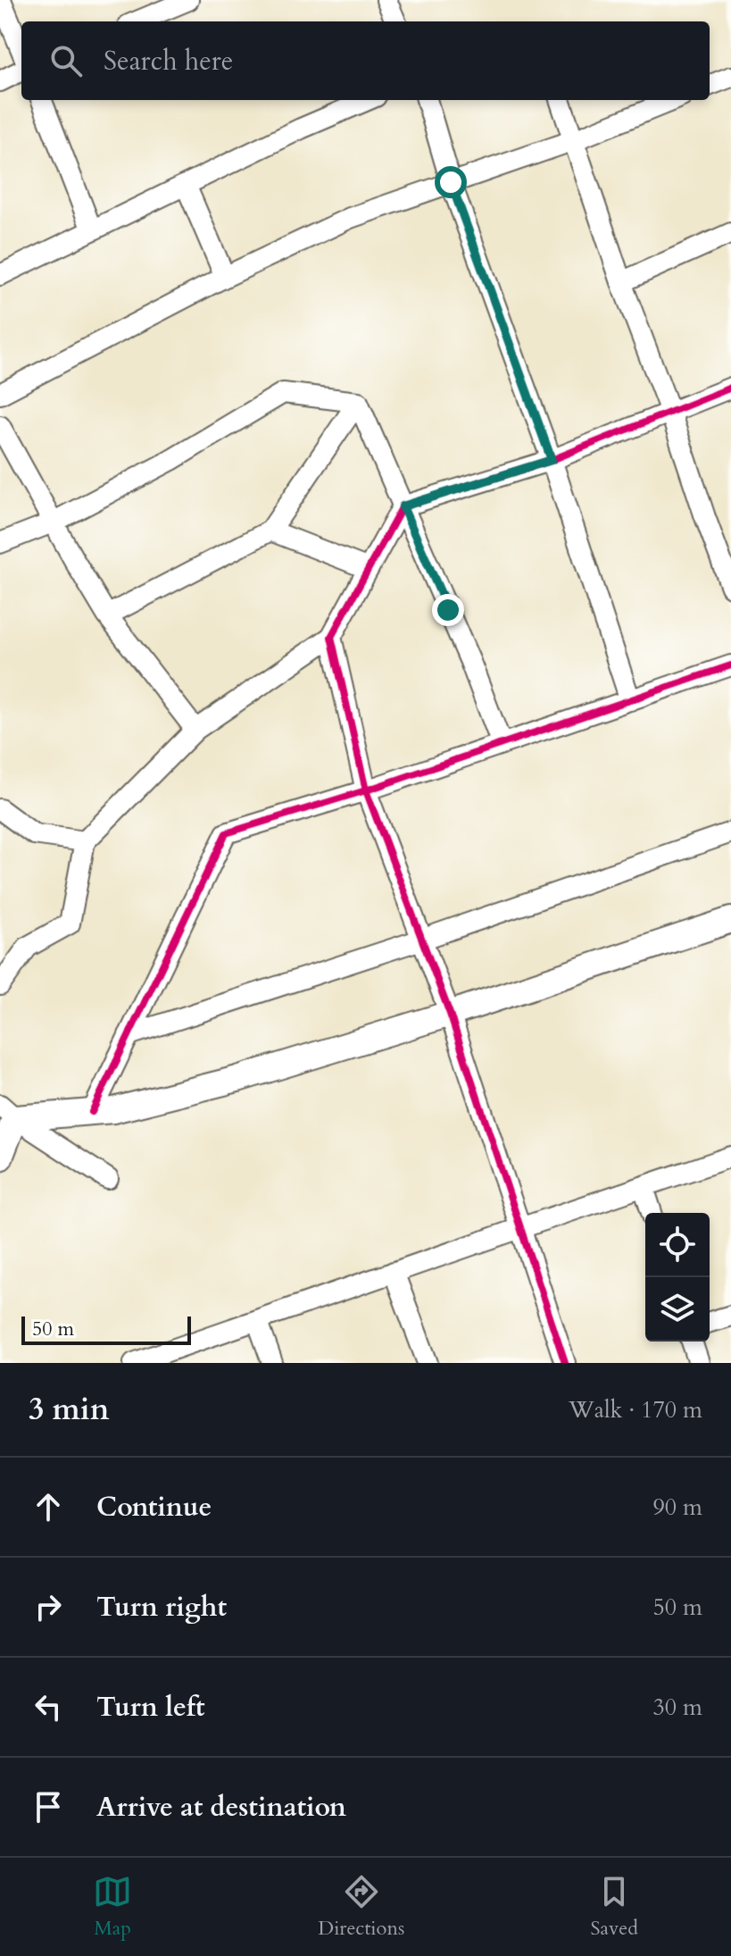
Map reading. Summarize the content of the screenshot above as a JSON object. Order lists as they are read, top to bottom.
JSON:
{
  "scale_bar": "50 m",
  "page": {
    "search": "Search here",
    "scale": "50 m",
    "heading": ["3 min", "Walk · 170 m"],
    "list": [
      ["Continue", "90 m"],
      ["Turn right", "50 m"],
      ["Turn left", "30 m"],
      "Arrive at destination"
    ],
    "nav": ["Map", "Directions", "Saved"]
  }
}
